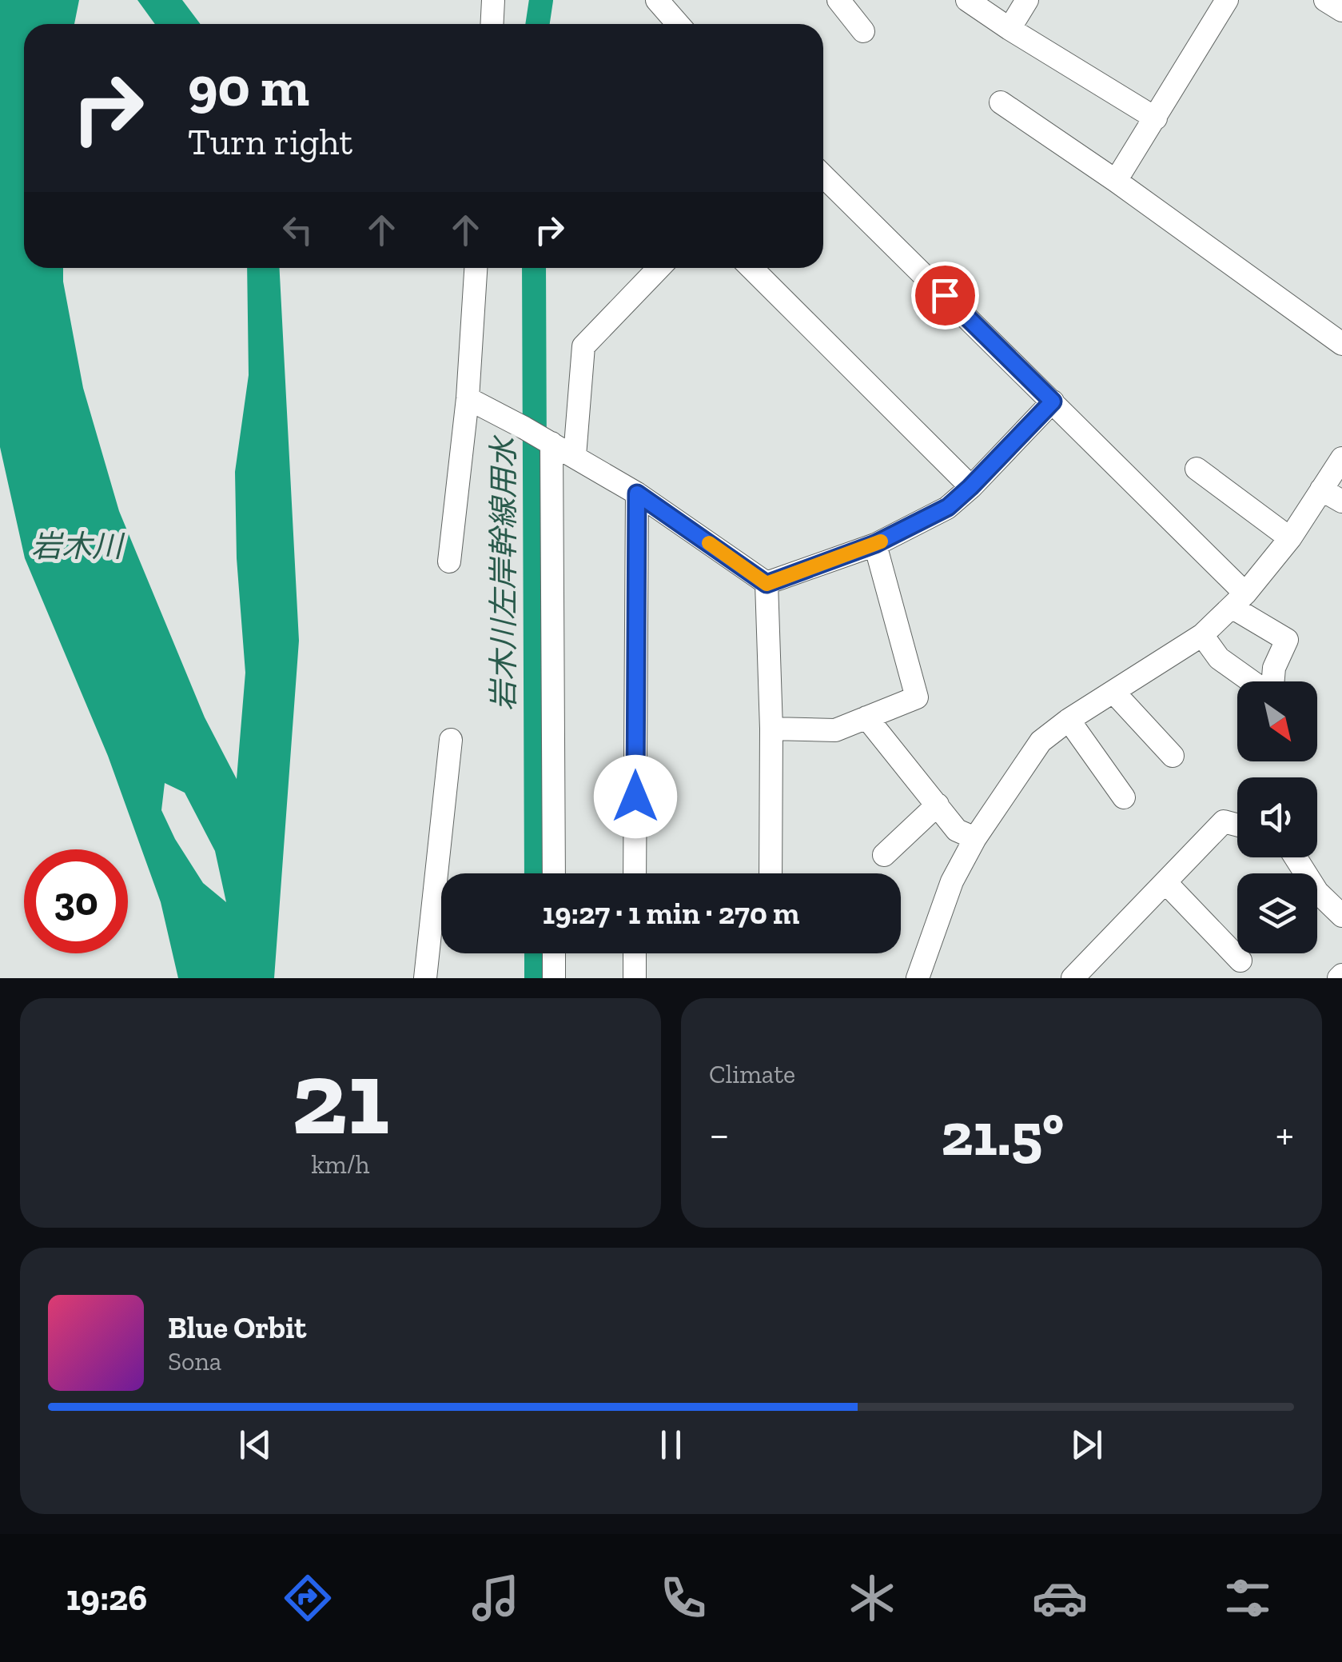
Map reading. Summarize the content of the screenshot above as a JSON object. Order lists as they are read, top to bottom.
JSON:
{
  "water": ["岩木川", "岩木川左岸幹線用水"],
  "north": "bottom right",
  "page": {
    "turn": ["90 m", "Turn right"],
    "limit": "30",
    "trip": "19:27 · 1 min · 270 m",
    "tile": [
      ["21", "km/h"],
      "Climate"
    ],
    "heat": ["−", "21.5°", "+"],
    "song": ["Blue Orbit", "Sona"],
    "tabs": "19:26"
  }
}
